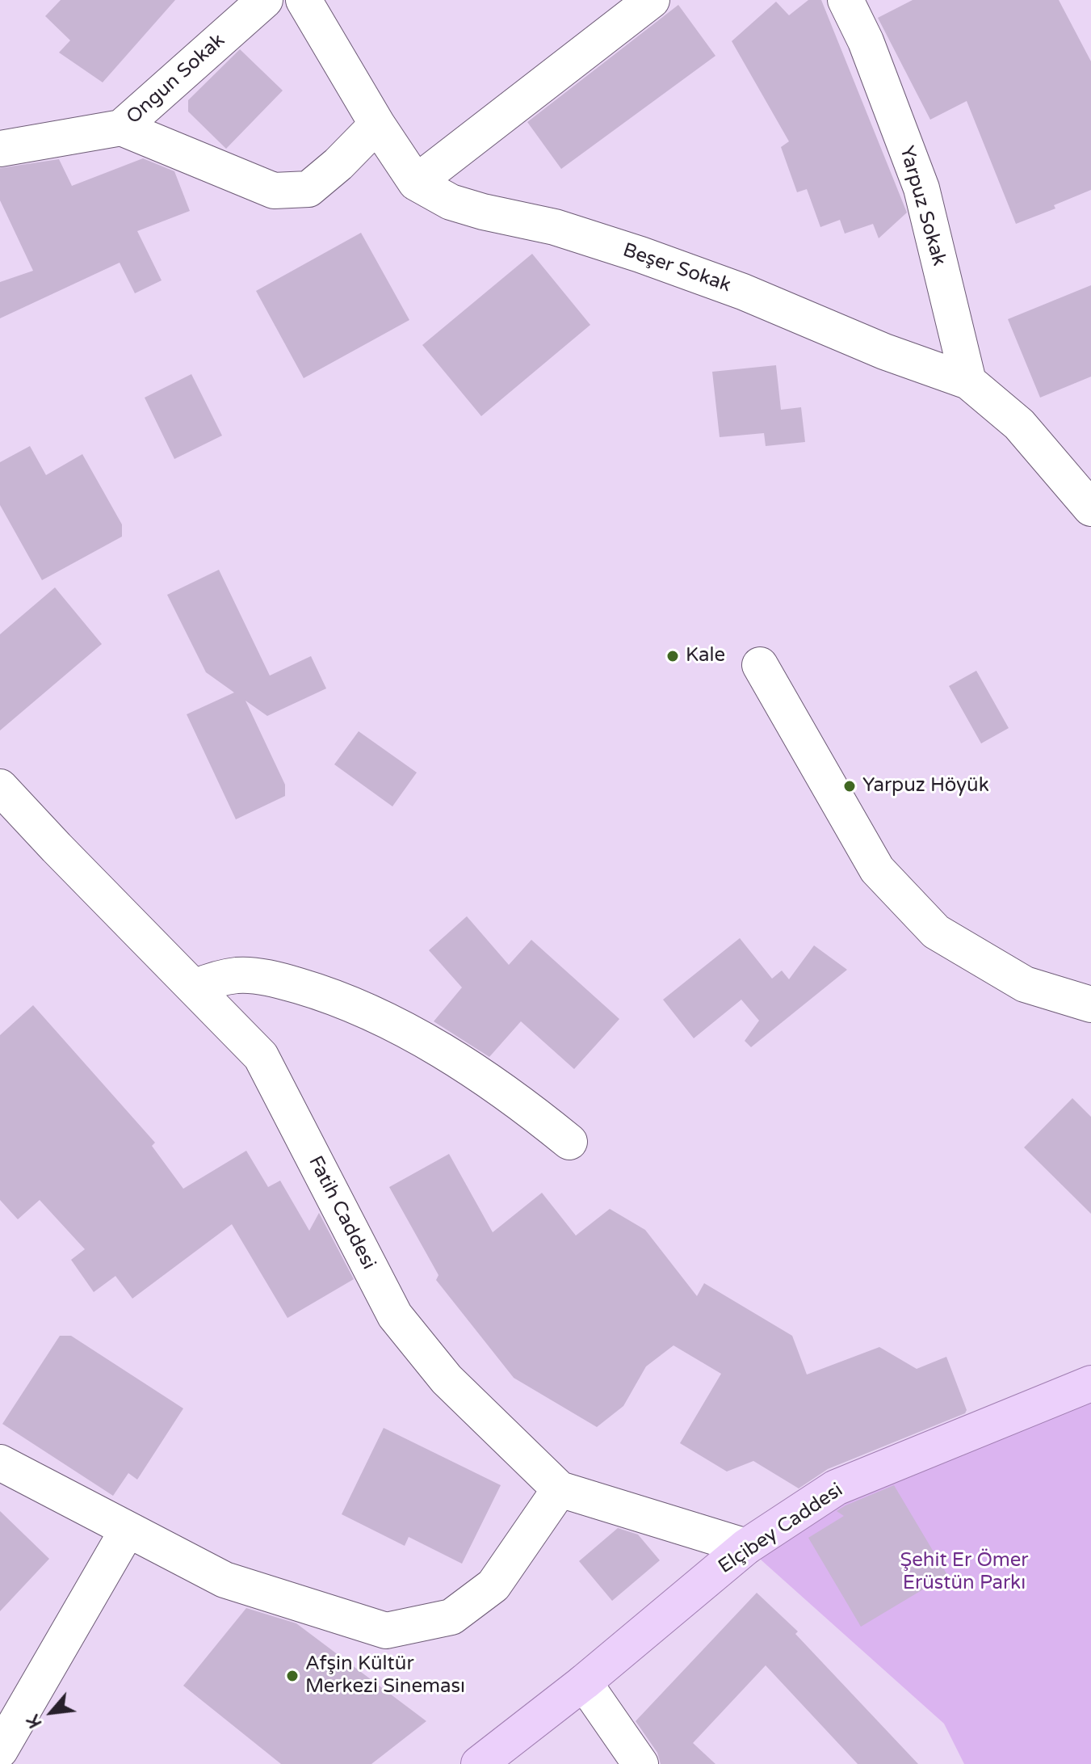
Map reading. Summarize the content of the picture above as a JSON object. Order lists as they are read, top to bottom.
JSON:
{
  "streets": {
    "main road": ["Elçibey Caddesi"],
    "street": [
      "Ongun Sokak",
      "Yarpuz Sokak",
      "Beşer Sokak",
      "Fatih Caddesi"
    ]
  },
  "crossings": [
    ["Yarpuz Sokak", "Beşer Sokak"],
    ["Fatih Caddesi", "Elçibey Caddesi"]
  ],
  "parks": ["Şehit Er Ömer Erüstün Parkı"],
  "places": ["Kale", "Yarpuz Höyük", "Afşin Kültür Merkezi Sineması"],
  "north": "bottom left"
}
